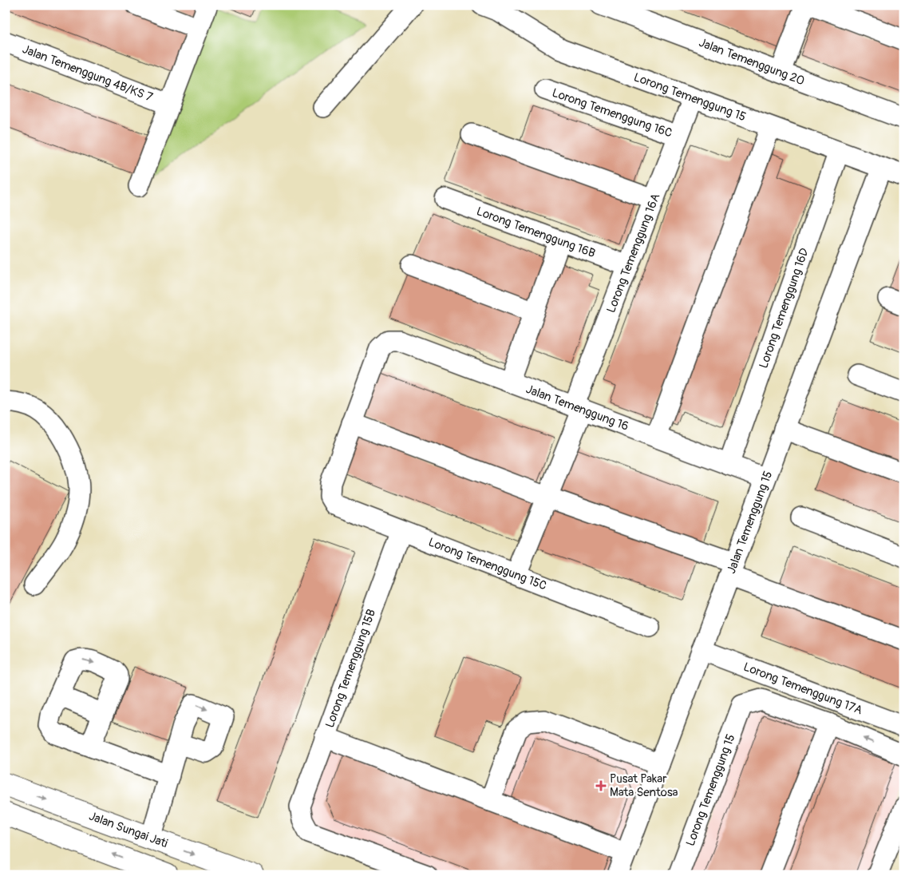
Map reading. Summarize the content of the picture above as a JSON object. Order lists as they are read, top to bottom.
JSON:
{
  "streets": {
    "main road": ["Jalan Sungai Jati"],
    "street": [
      "Jalan Temenggung 20",
      "Jalan Temenggung 4B/KS 7",
      "Lorong Temenggung 15",
      "Lorong Temenggung 16C",
      "Lorong Temenggung 16B",
      "Lorong Temenggung 16A",
      "Lorong Temenggung 16D",
      "Jalan Temenggung 16",
      "Jalan Temenggung 15",
      "Lorong Temenggung 15C",
      "Lorong Temenggung 15B",
      "Lorong Temenggung 17A"
    ]
  },
  "crossings": [
    ["Lorong Temenggung 15", "Lorong Temenggung 16A"],
    ["Lorong Temenggung 15", "Lorong Temenggung 16D"],
    ["Lorong Temenggung 15", "Jalan Temenggung 15"],
    ["Lorong Temenggung 16C", "Lorong Temenggung 16A"],
    ["Lorong Temenggung 16B", "Lorong Temenggung 16A"],
    ["Lorong Temenggung 16A", "Jalan Temenggung 16"],
    ["Lorong Temenggung 16A", "Lorong Temenggung 15C"],
    ["Lorong Temenggung 16D", "Jalan Temenggung 16"],
    ["Jalan Temenggung 16", "Jalan Temenggung 15"],
    ["Jalan Temenggung 16", "Lorong Temenggung 15C"],
    ["Jalan Temenggung 15", "Lorong Temenggung 17A"],
    ["Lorong Temenggung 15C", "Lorong Temenggung 15B"]
  ],
  "places": {
    "health": ["Pusat Pakar Mata Sentosa"]
  }
}
